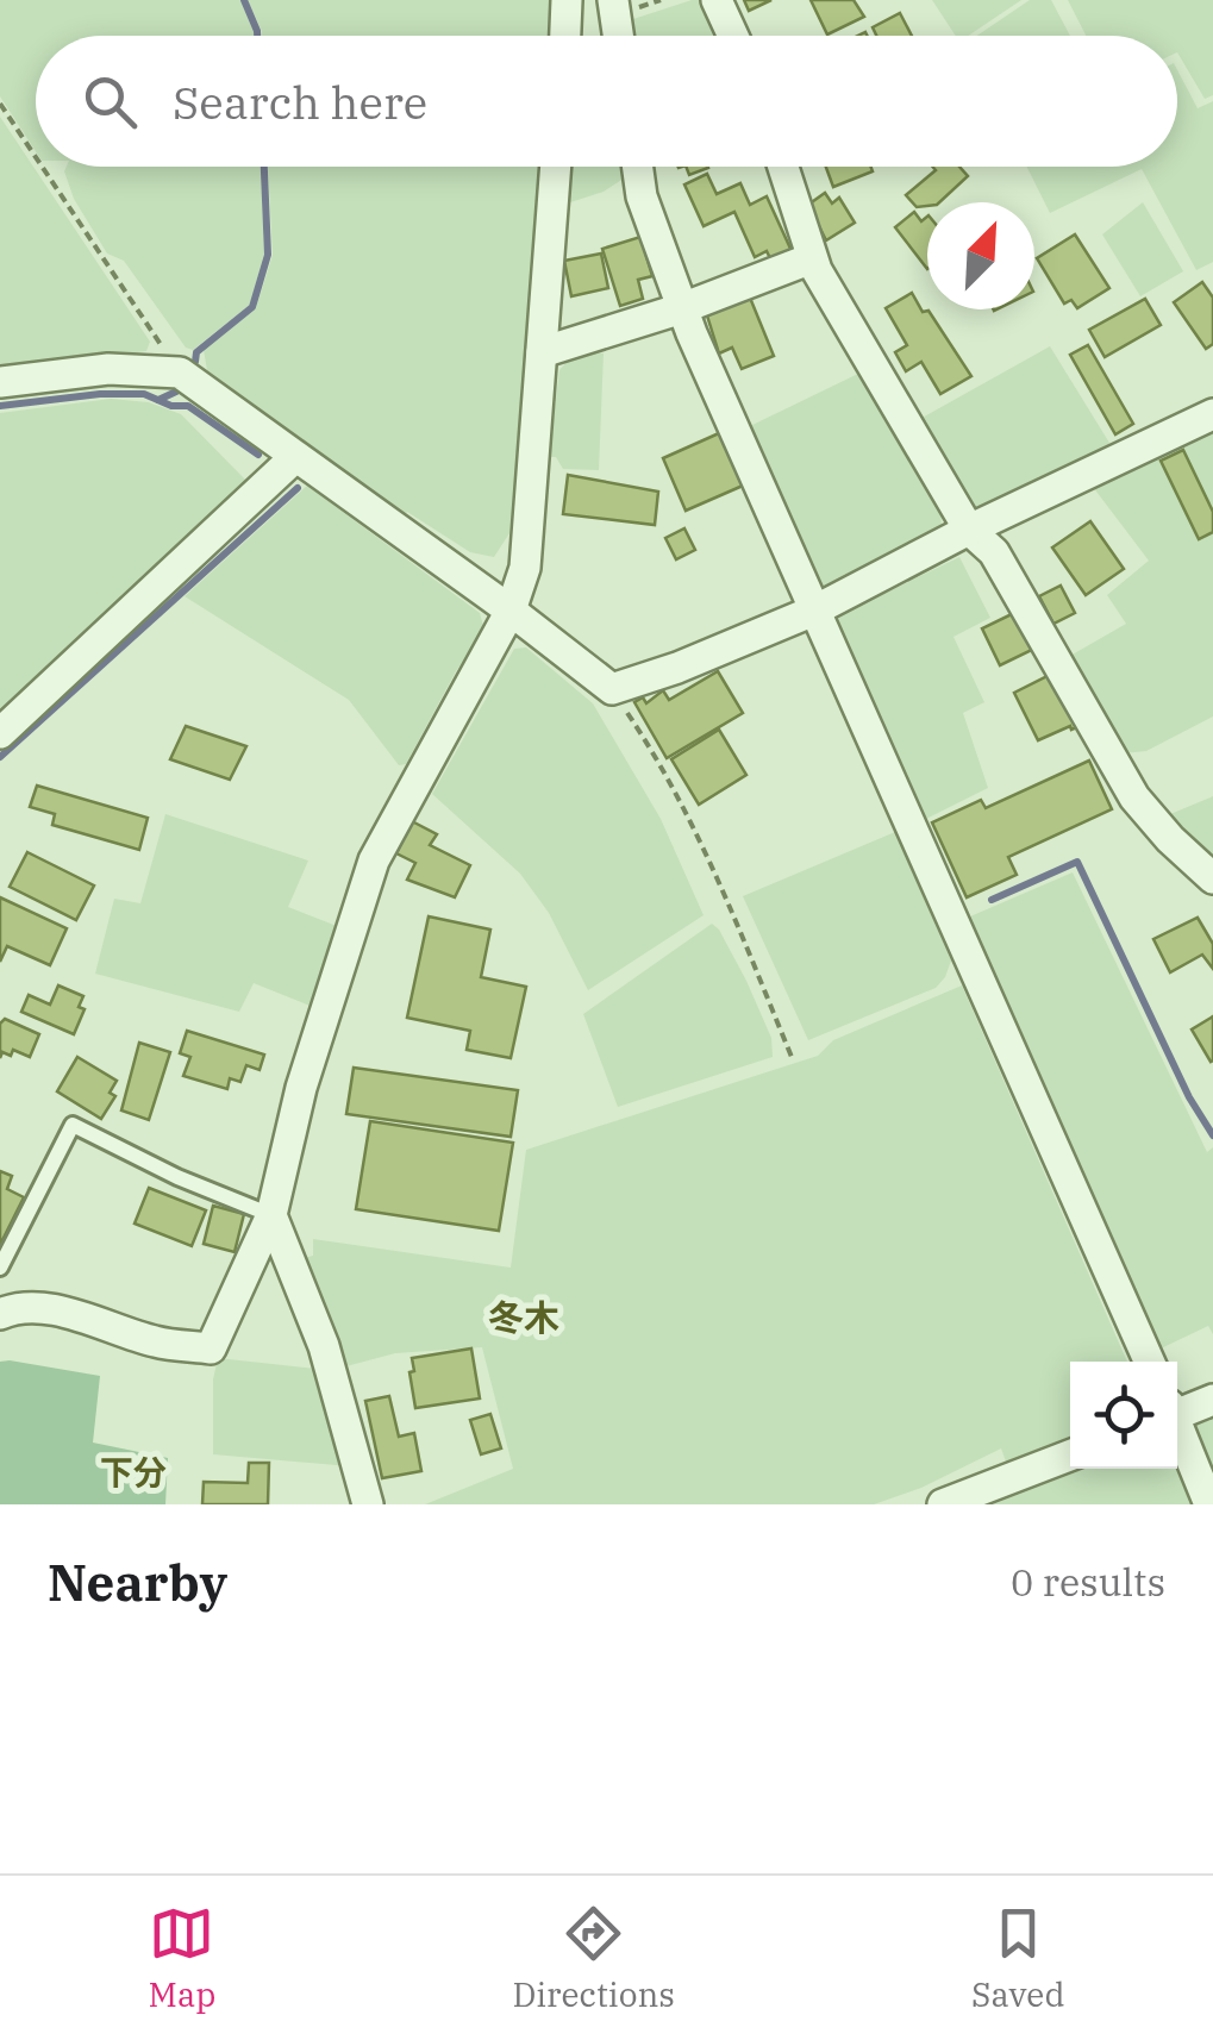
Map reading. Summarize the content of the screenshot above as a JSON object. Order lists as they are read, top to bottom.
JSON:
{
  "districts": ["冬木", "下分"],
  "north": "top right",
  "page": {
    "search": "Search here",
    "heading": ["Nearby", "0 results"],
    "nav": ["Map", "Directions", "Saved"]
  }
}
